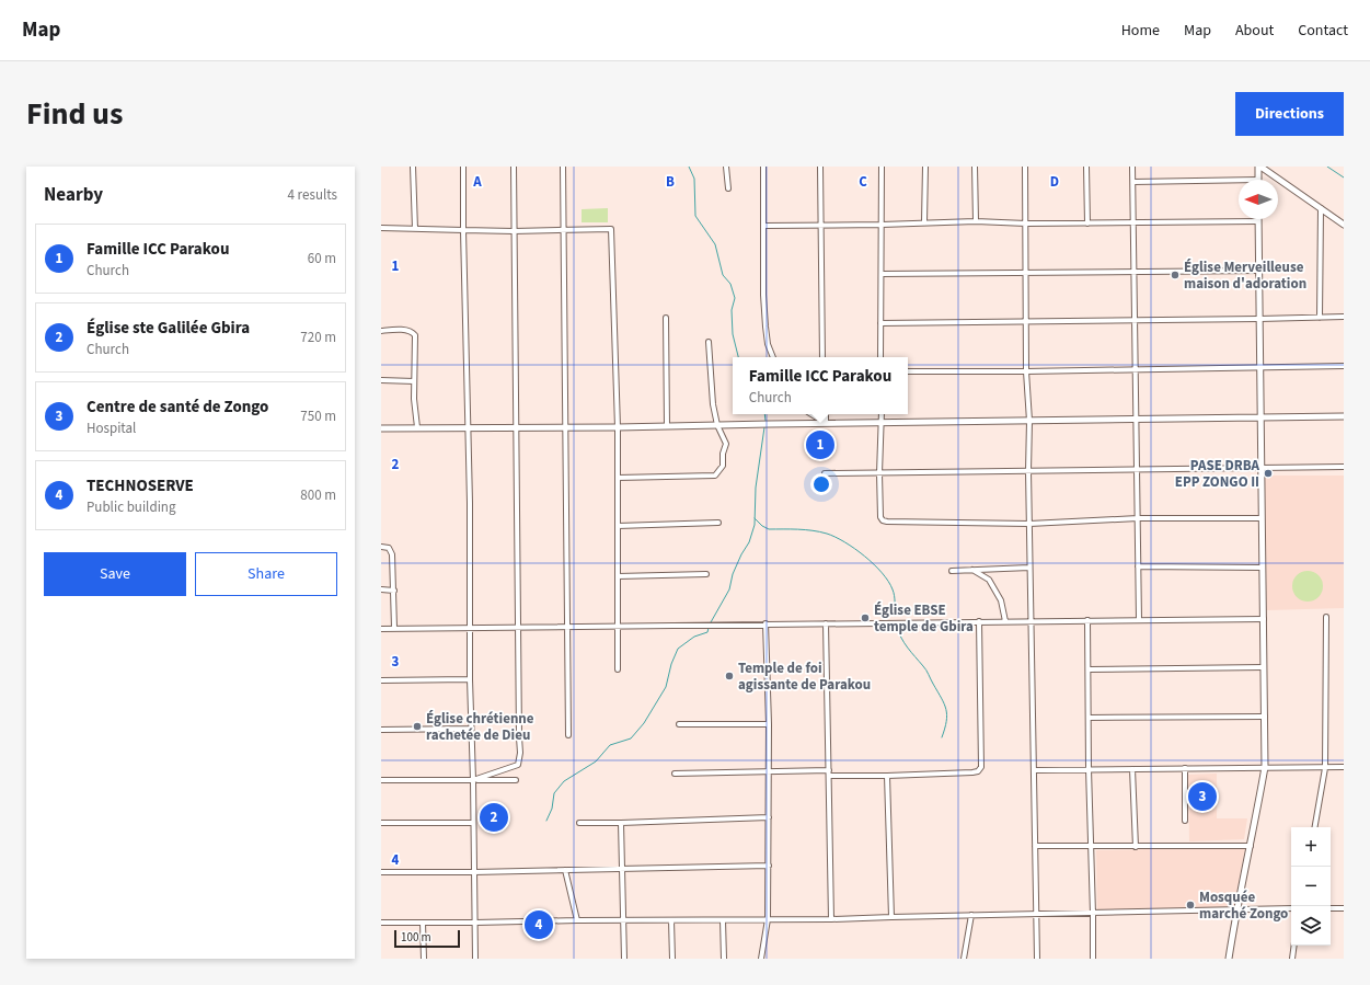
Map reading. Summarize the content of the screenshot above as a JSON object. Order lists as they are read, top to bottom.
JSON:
{
  "places": [
    "Église Merveilleuse maison d'adoration",
    "PASE DRBA EPP ZONGO II",
    "Église EBSE temple de Gbira",
    "Temple de foi agissante de Parakou",
    "Église chrétienne rachetée de Dieu",
    "Mosquée marché Zongo"
  ],
  "scale_bar": "100 m",
  "north": "left",
  "page": {
    "header": "Map",
    "nav": [
      "Home",
      "Map",
      "About",
      "Contact"
    ],
    "title": "Find us",
    "buttons": [
      "Directions",
      ["Save", "Share"]
    ],
    "heading": ["Nearby", "4 results"],
    "list": [
      {
        "mark": "1",
        "name": "Famille ICC Parakou",
        "note": "Church",
        "value": "60 m"
      },
      {
        "mark": "2",
        "name": "Église ste Galilée Gbira",
        "note": "Church",
        "value": "720 m"
      },
      {
        "mark": "3",
        "name": "Centre de santé de Zongo",
        "note": "Hospital",
        "value": "750 m"
      },
      {
        "mark": "4",
        "name": "TECHNOSERVE",
        "note": "Public building",
        "value": "800 m"
      }
    ],
    "popup": ["Famille ICC Parakou", "Church"],
    "pins": [
      "1",
      "3",
      "2",
      "4"
    ],
    "map_buttons": ["+", "−"],
    "scale": "100 m"
  },
  "grid": {
    "columns": [
      "A",
      "B",
      "C",
      "D"
    ],
    "rows": [
      "1",
      "2",
      "3",
      "4"
    ]
  }
}
